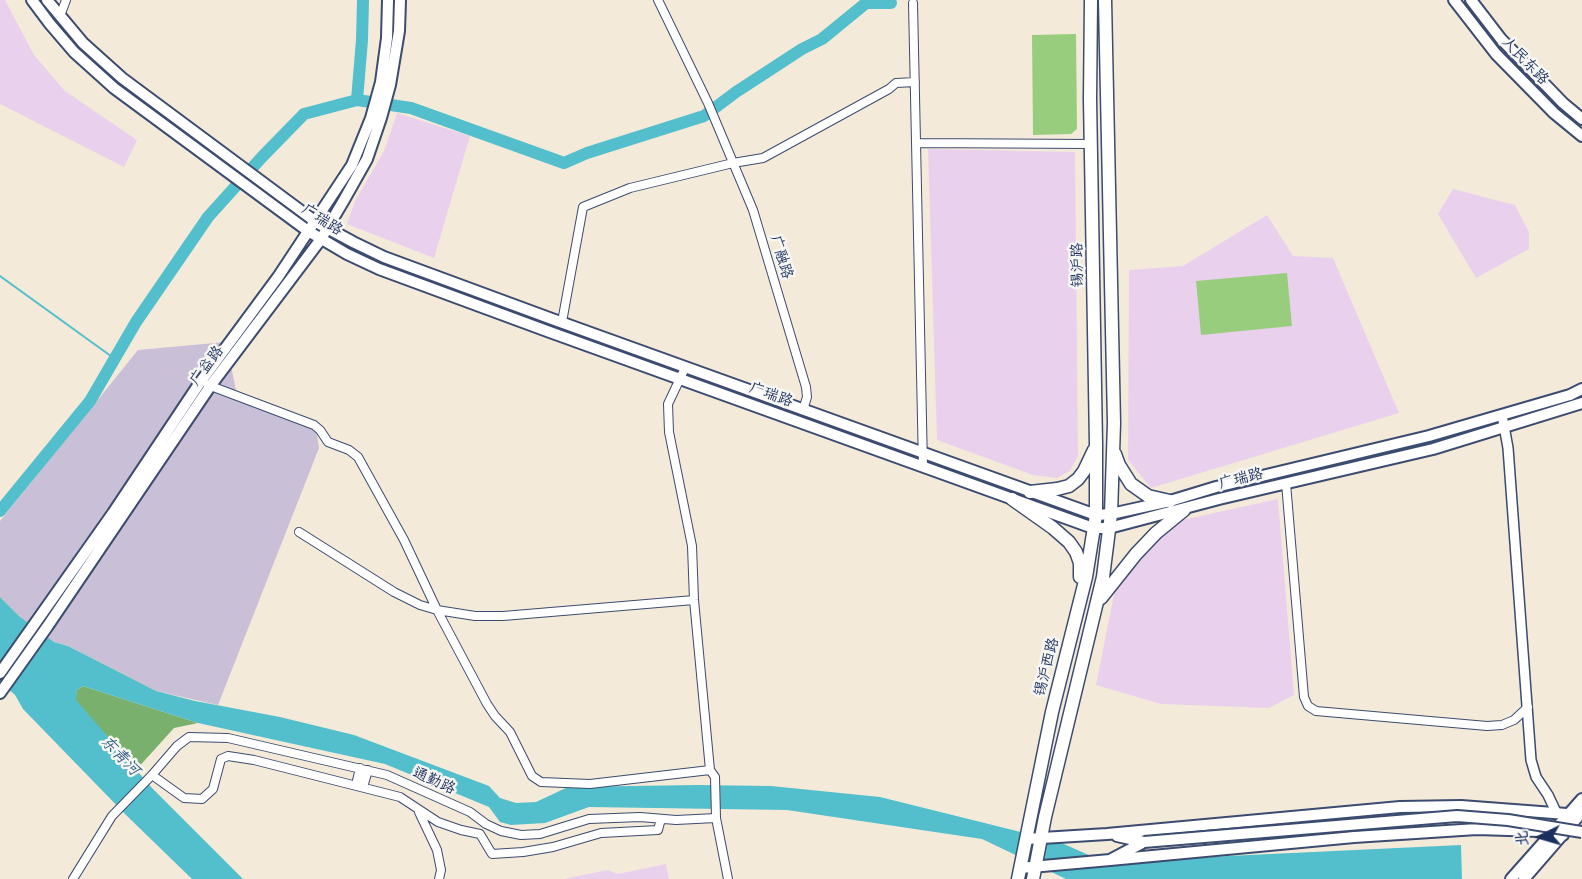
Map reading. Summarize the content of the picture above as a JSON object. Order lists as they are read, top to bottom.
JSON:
{
  "streets": {
    "main road": [
      "人民东路",
      "广瑞路",
      "锡沪路",
      "广益路",
      "锡沪西路"
    ],
    "street": ["广融路", "通勤路"]
  },
  "crossings": [
    ["广瑞路", "广融路"],
    ["广瑞路", "锡沪路"],
    ["广瑞路", "广益路"],
    ["广瑞路", "锡沪西路"],
    ["锡沪路", "锡沪西路"]
  ],
  "water": ["东青河"],
  "north": "left"
}
